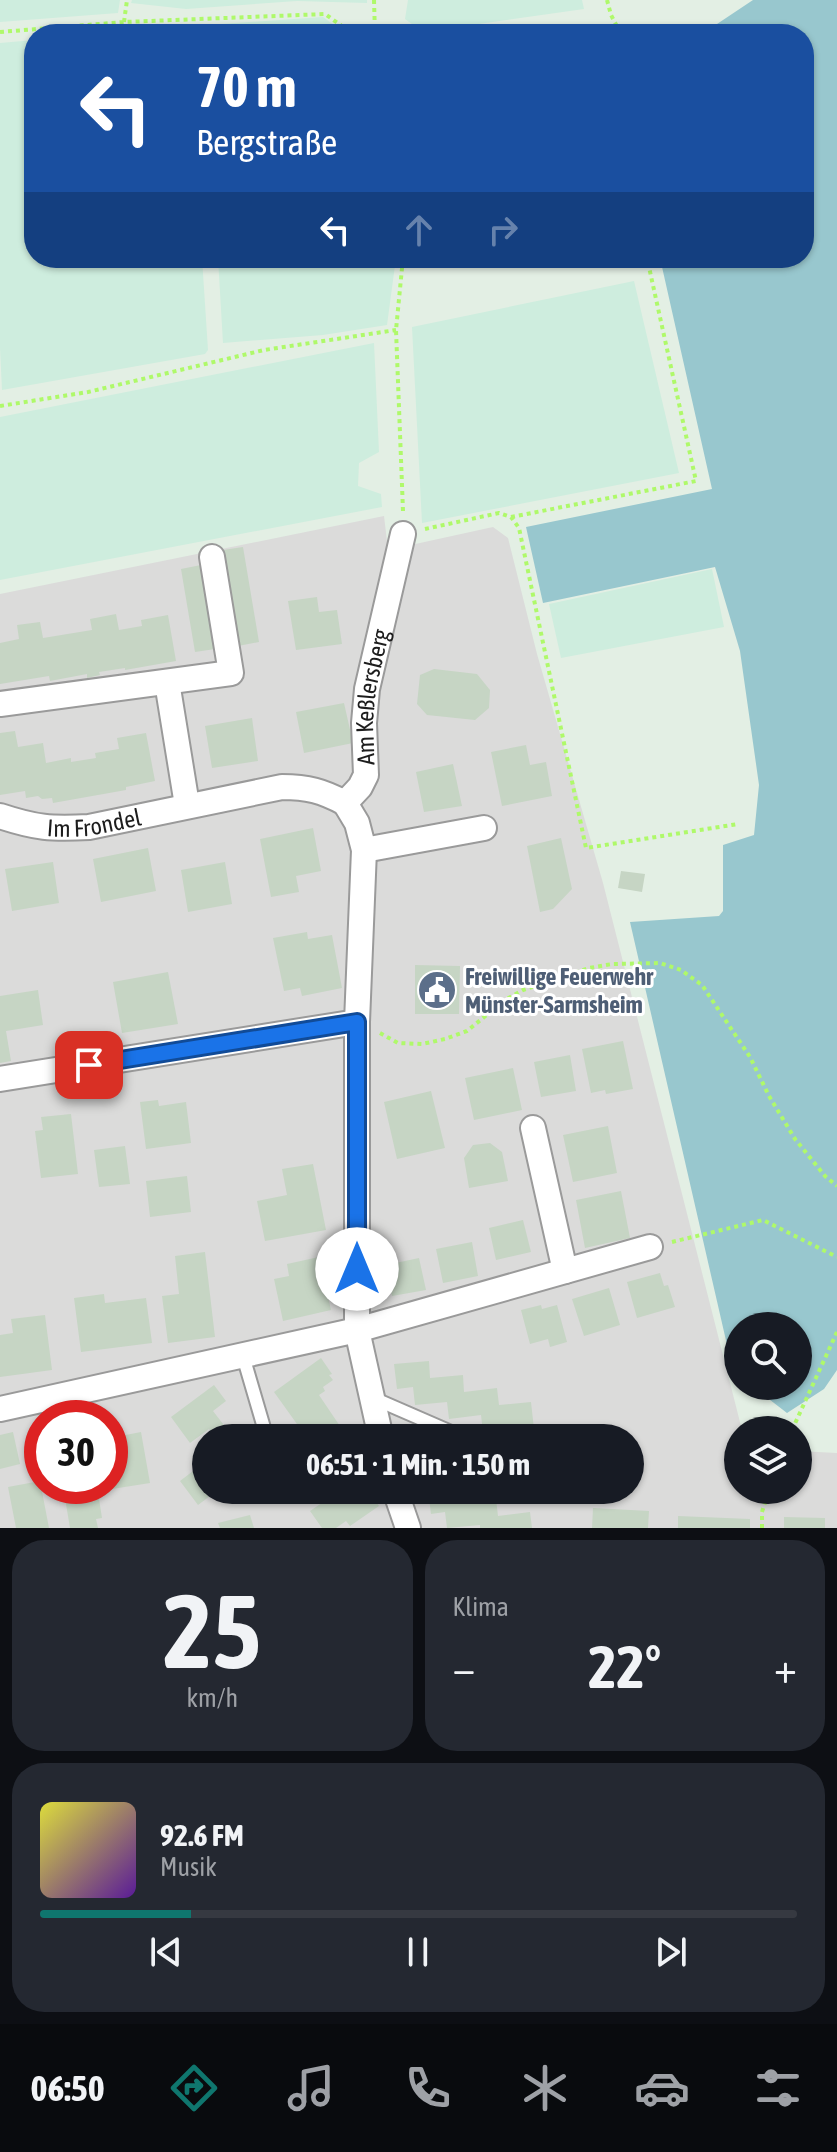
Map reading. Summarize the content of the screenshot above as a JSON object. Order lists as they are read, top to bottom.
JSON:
{
  "streets": {
    "street": ["Am Keßlersberg", "Im Frondel"]
  },
  "crossings": [
    ["Am Keßlersberg", "Im Frondel"]
  ],
  "places": {
    "public building": ["Freiwillige Feuerwehr Münster-Sarmsheim"]
  },
  "page": {
    "turn": ["70 m", "Bergstraße"],
    "limit": "30",
    "trip": "06:51 · 1 Min. · 150 m",
    "tile": [
      ["25", "km/h"],
      "Klima"
    ],
    "heat": ["−", "22°", "+"],
    "song": ["92.6 FM", "Musik"],
    "tabs": "06:50"
  }
}
